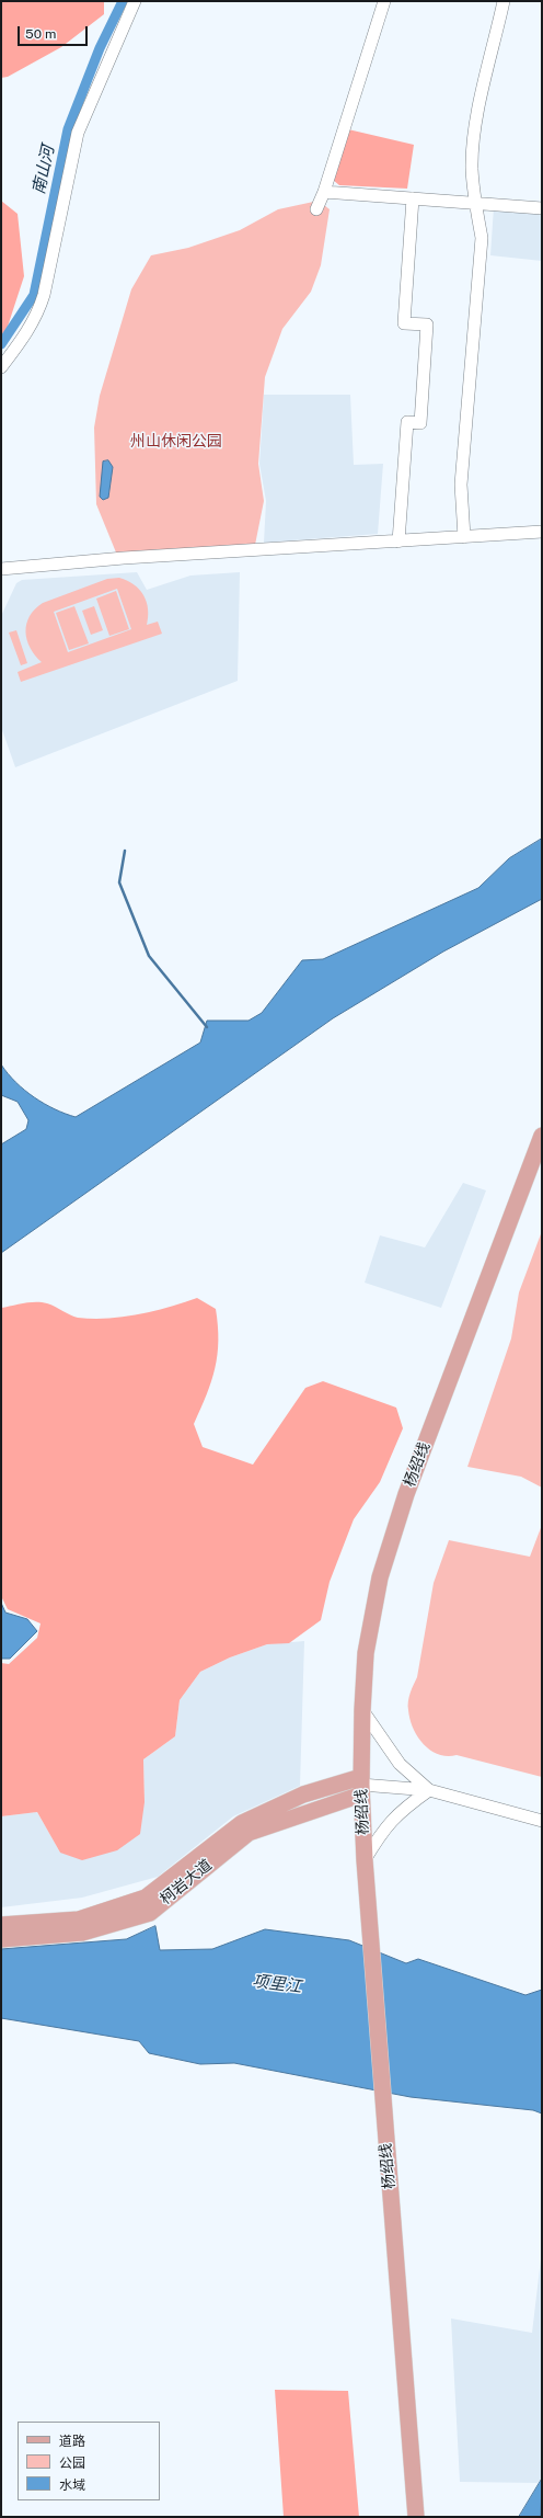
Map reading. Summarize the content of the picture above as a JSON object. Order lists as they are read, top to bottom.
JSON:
{
  "streets": {
    "main road": ["杨绍线", "柯岩大道"]
  },
  "crossings": [
    ["杨绍线", "柯岩大道"]
  ],
  "water": ["南山河", "项里江"],
  "parks": ["州山休闲公园"],
  "legend": ["道路", "公园", "水域"],
  "scale_bar": "50 m"
}
